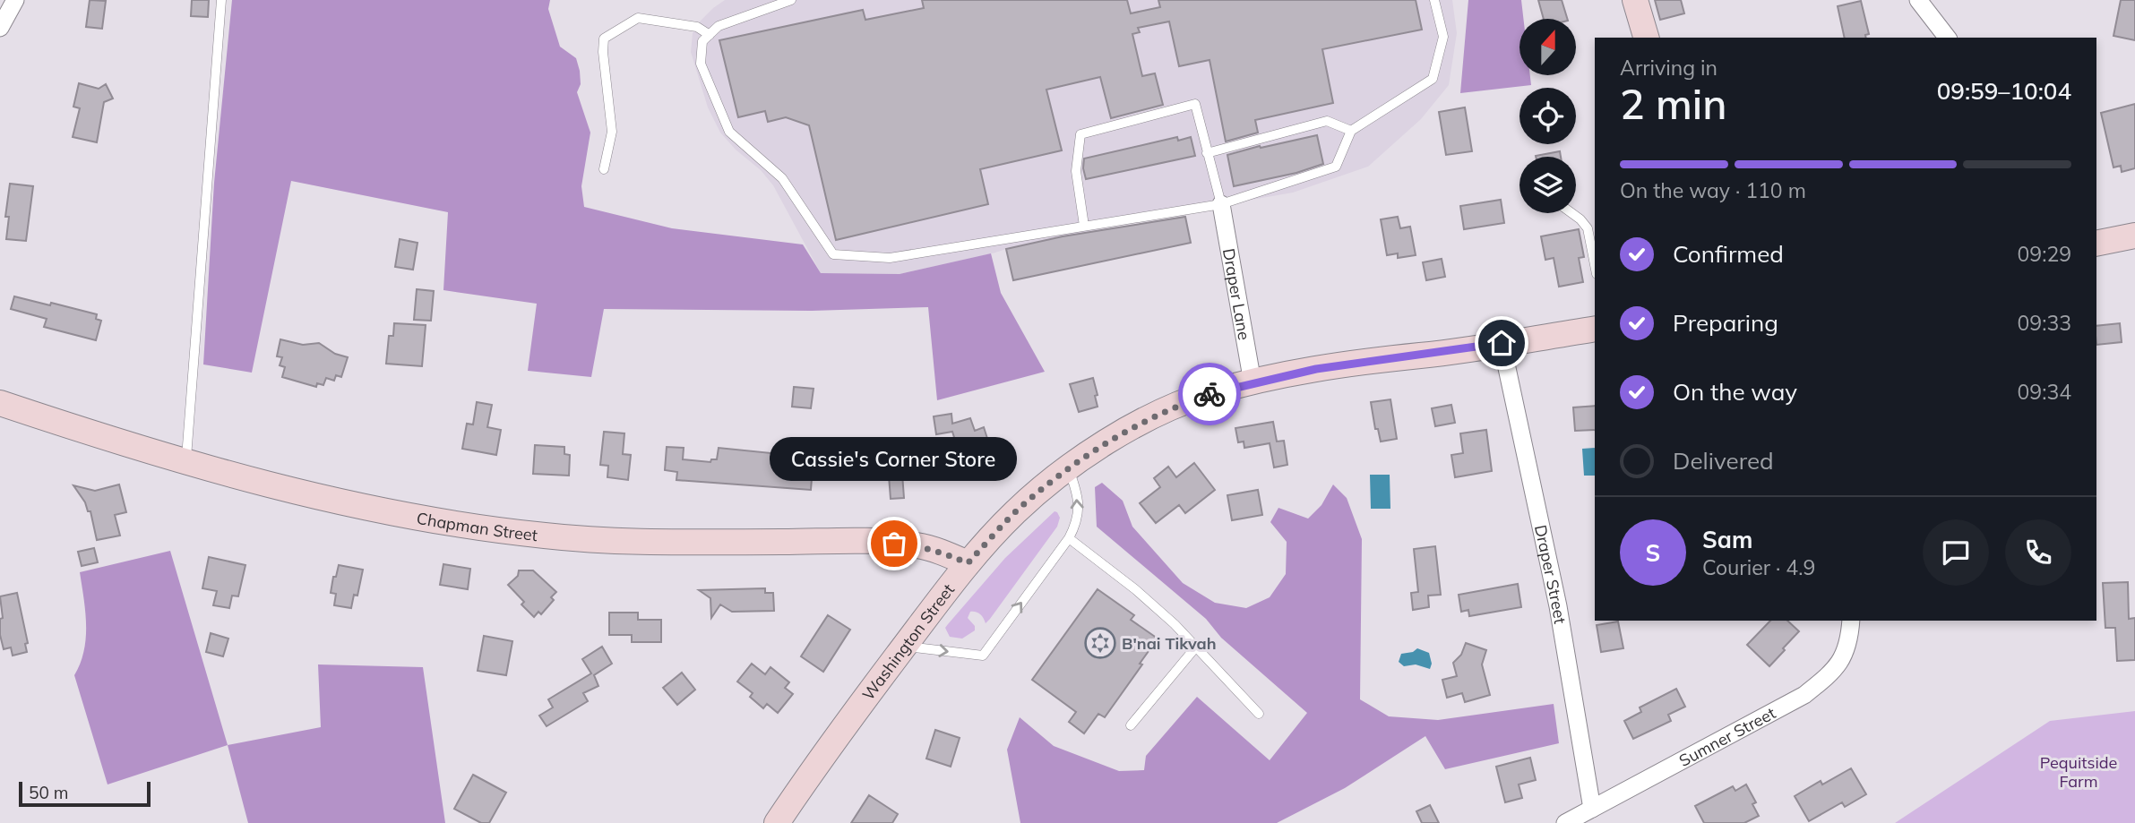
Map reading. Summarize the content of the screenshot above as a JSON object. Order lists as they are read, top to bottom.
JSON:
{
  "streets": {
    "main road": ["Chapman Street", "Washington Street"],
    "street": ["Draper Lane", "Draper Street", "Sumner Street"]
  },
  "crossings": [
    ["Draper Lane", "Washington Street"],
    ["Chapman Street", "Washington Street"],
    ["Draper Street", "Washington Street"],
    ["Draper Street", "Sumner Street"]
  ],
  "parks": ["Pequitside Farm"],
  "places": {
    "other": ["Cassie's Corner Store"],
    "synagogue": ["B'nai Tikvah"]
  },
  "scale_bar": "50 m",
  "north": "top",
  "page": {
    "heading": ["2 min", "Arriving in", "09:59–10:04"],
    "panel": ["Sam", "Courier · 4.9"],
    "bar": "On the way · 110 m",
    "list": [
      ["Confirmed", "09:29"],
      ["Preparing", "09:33"],
      ["On the way", "09:34"],
      "Delivered"
    ],
    "bubble": "Cassie's Corner Store",
    "round": "S",
    "scale": "50 m"
  }
}
